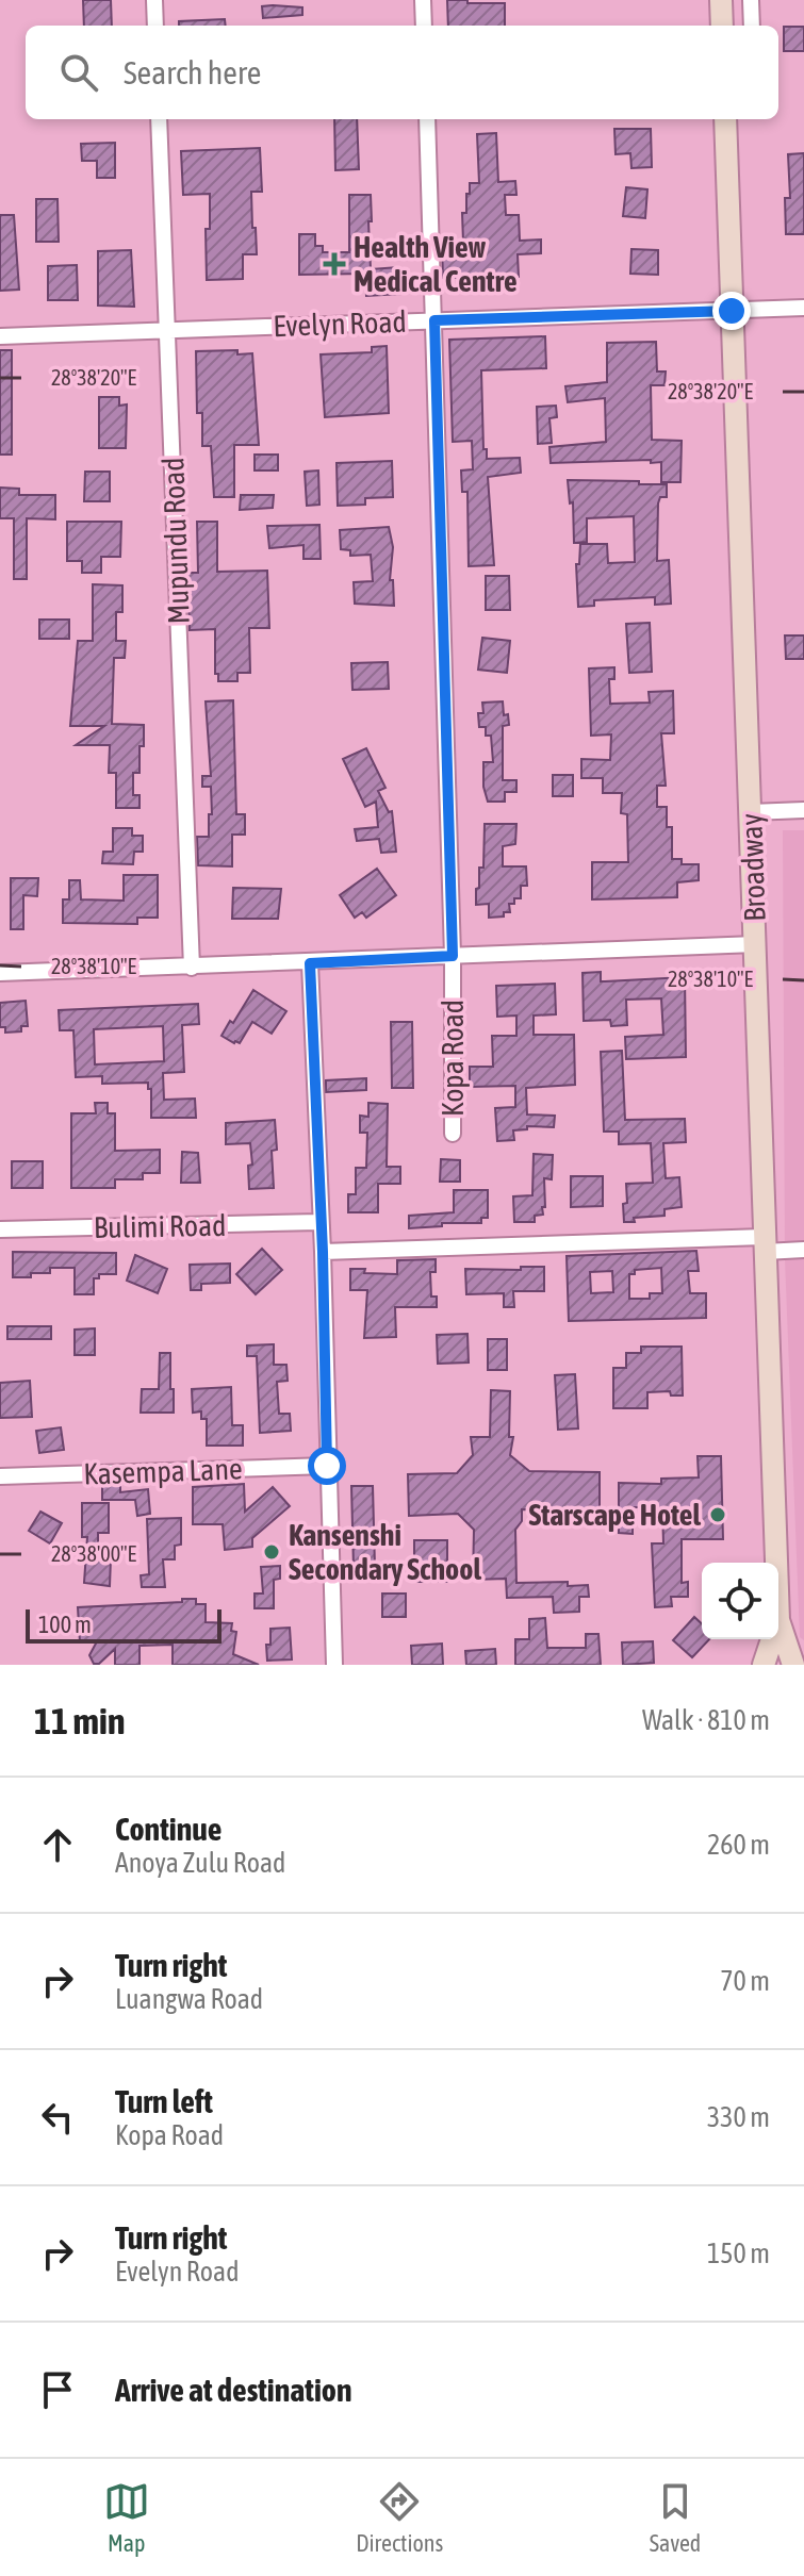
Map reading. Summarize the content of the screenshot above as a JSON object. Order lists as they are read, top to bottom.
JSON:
{
  "streets": {
    "main road": ["Broadway"],
    "street": [
      "Evelyn Road",
      "Mupundu Road",
      "Kopa Road",
      "Bulimi Road",
      "Kasempa Lane"
    ]
  },
  "crossings": [
    ["Evelyn Road", "Mupundu Road"],
    ["Evelyn Road", "Broadway"],
    ["Evelyn Road", "Kopa Road"]
  ],
  "places": {
    "health": ["Health View Medical Centre"],
    "other": ["Starscape Hotel", "Kansenshi Secondary School"]
  },
  "scale_bar": "100 m",
  "page": {
    "search": "Search here",
    "scale": "100 m",
    "heading": ["11 min", "Walk · 810 m"],
    "list": [
      ["Continue", "Anoya Zulu Road", "260 m"],
      ["Turn right", "Luangwa Road", "70 m"],
      ["Turn left", "Kopa Road", "330 m"],
      ["Turn right", "Evelyn Road", "150 m"],
      "Arrive at destination"
    ],
    "nav": ["Map", "Directions", "Saved"]
  },
  "coordinates": ["28°38'20\"E", "28°38'10\"E", "28°38'00\"E"]
}
